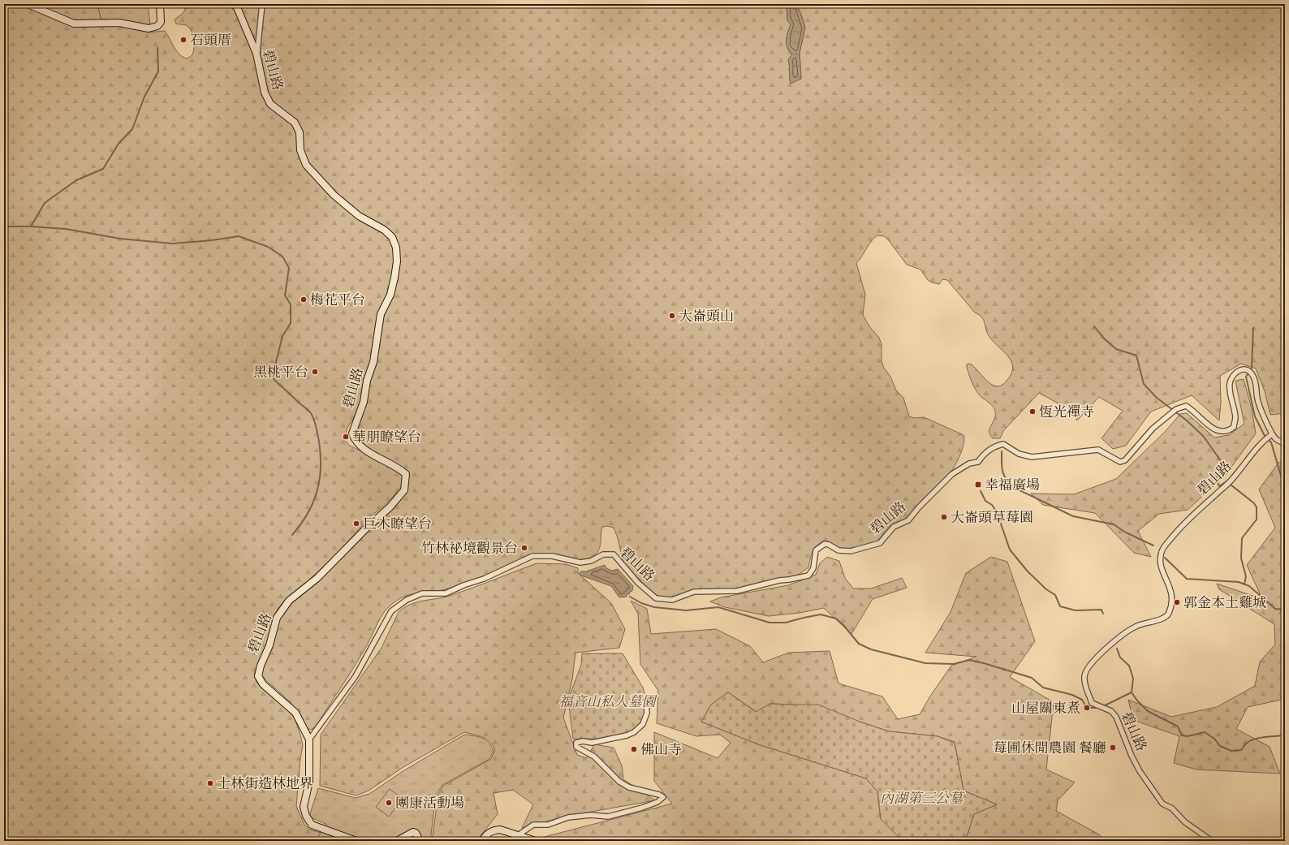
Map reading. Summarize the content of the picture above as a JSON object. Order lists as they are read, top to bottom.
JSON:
{
  "streets": {
    "street": ["碧山路"]
  },
  "parks": ["福音山私人墓園", "內湖第三公墓"],
  "places": {
    "other": [
      "石頭厝",
      "梅花平台",
      "大崙頭山",
      "黑桃平台",
      "恆光禪寺",
      "華朋瞭望台",
      "大崙頭草莓園",
      "巨木瞭望台",
      "竹林祕境觀景台",
      "郭金本土雞城",
      "山屋關東煮",
      "莓圃休閒農園 餐廳",
      "佛山寺",
      "士林街造林地界",
      "團康活動場"
    ],
    "transit": ["幸福廣場"]
  }
}
